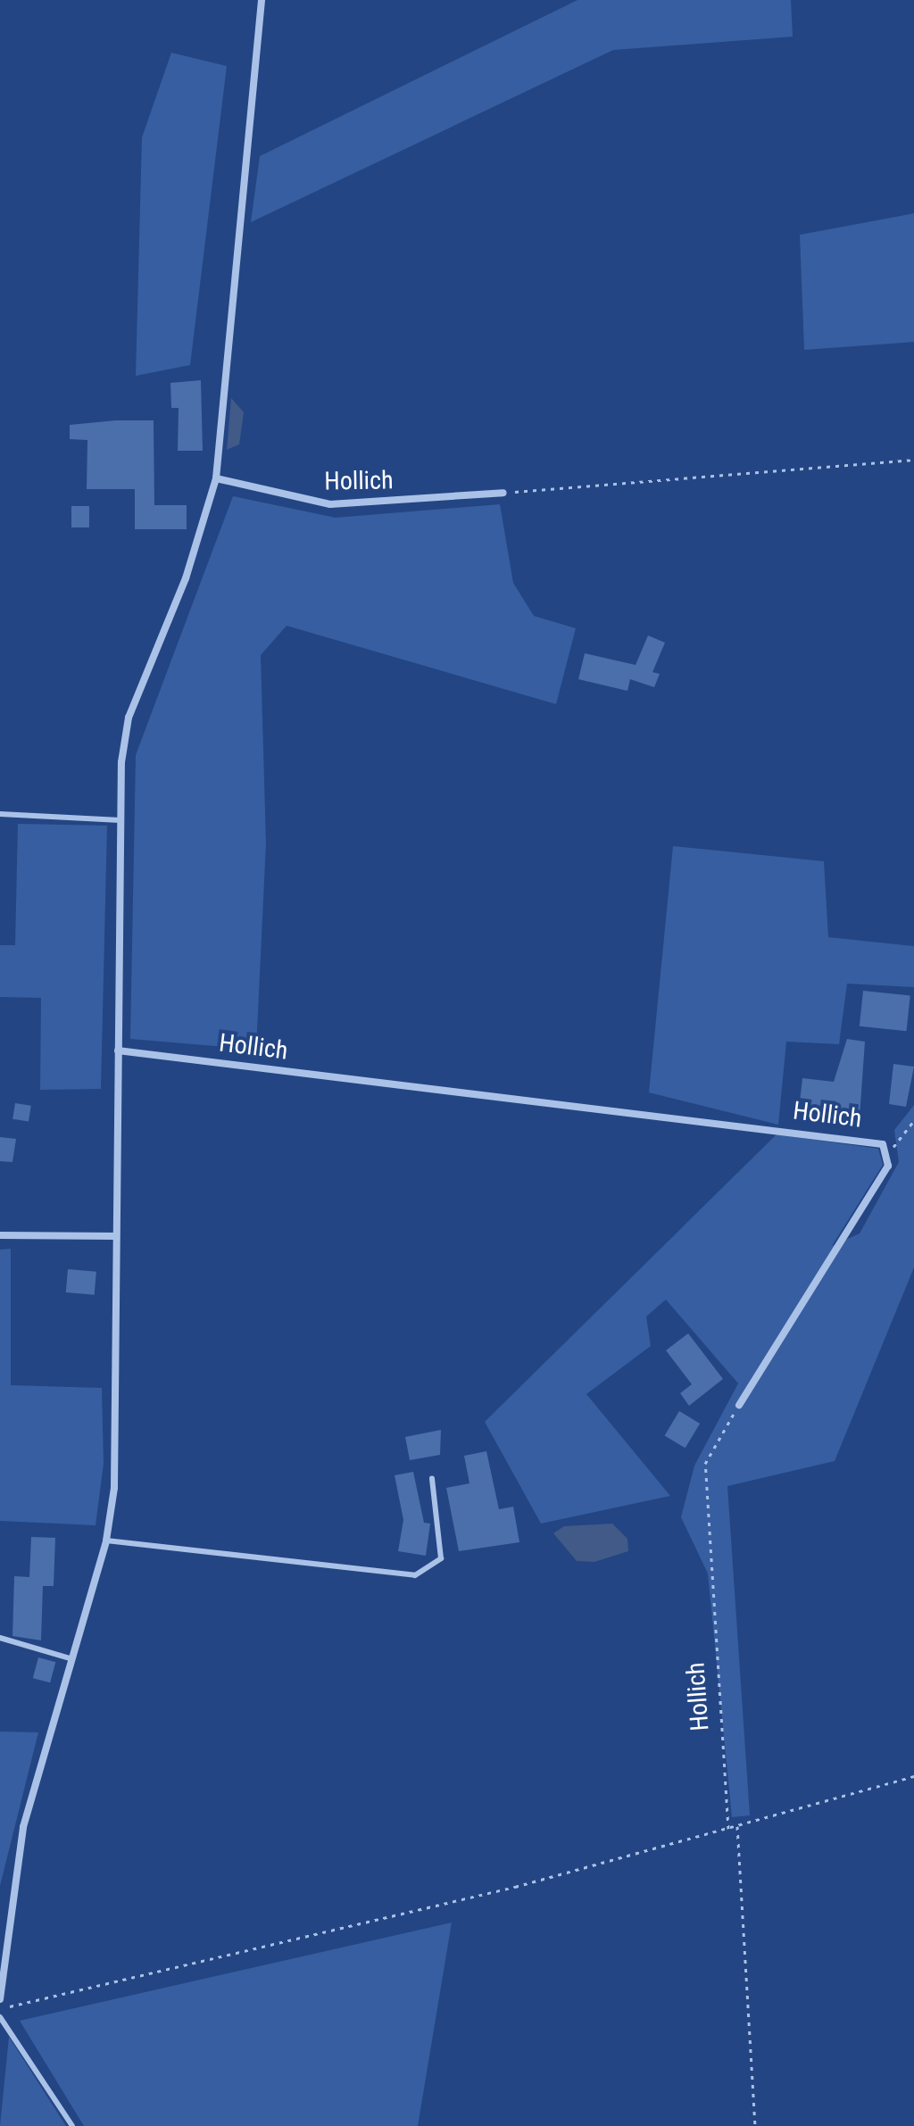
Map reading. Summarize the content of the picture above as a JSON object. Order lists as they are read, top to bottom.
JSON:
{
  "streets": {
    "street": ["Hollich"]
  }
}
